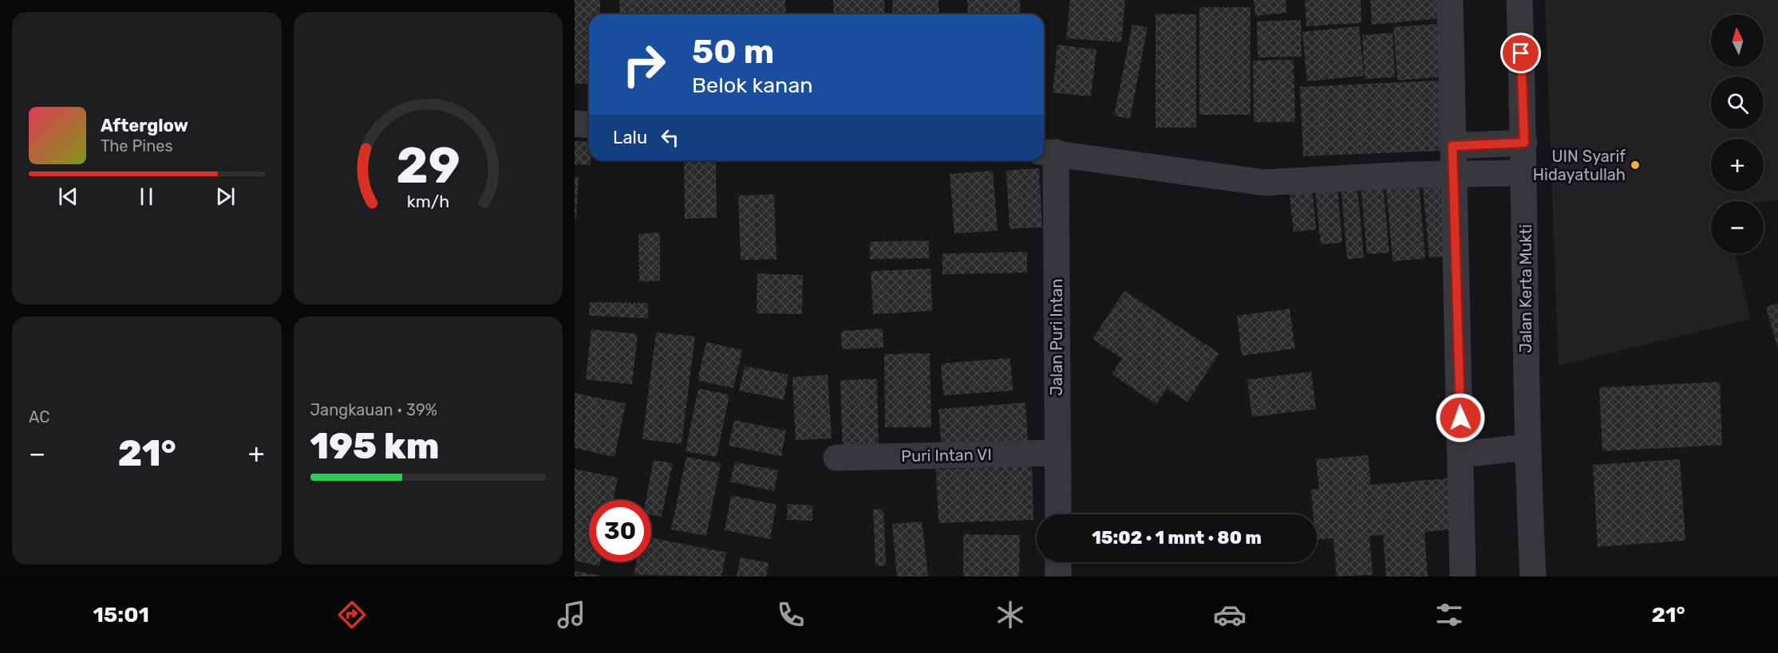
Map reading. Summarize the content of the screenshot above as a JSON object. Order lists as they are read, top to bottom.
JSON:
{
  "streets": {
    "street": ["Jalan Kerta Mukti", "Jalan Puri Intan", "Puri Intan VI"]
  },
  "crossings": [
    ["Jalan Puri Intan", "Puri Intan VI"]
  ],
  "places": ["UIN Syarif Hidayatullah"],
  "north": "top",
  "page": {
    "map_buttons": ["+", "−"],
    "turn": ["50 m", "Belok kanan"],
    "song": ["Afterglow", "The Pines"],
    "then": "Lalu",
    "tile": [
      "AC",
      ["Jangkauan · 39%", "195 km"]
    ],
    "heat": ["−", "21°", "+"],
    "limit": "30",
    "trip": "15:02 · 1 mnt · 80 m",
    "tabs": ["15:01", "21°"],
    "gauge": ["29", "km/h"]
  }
}
